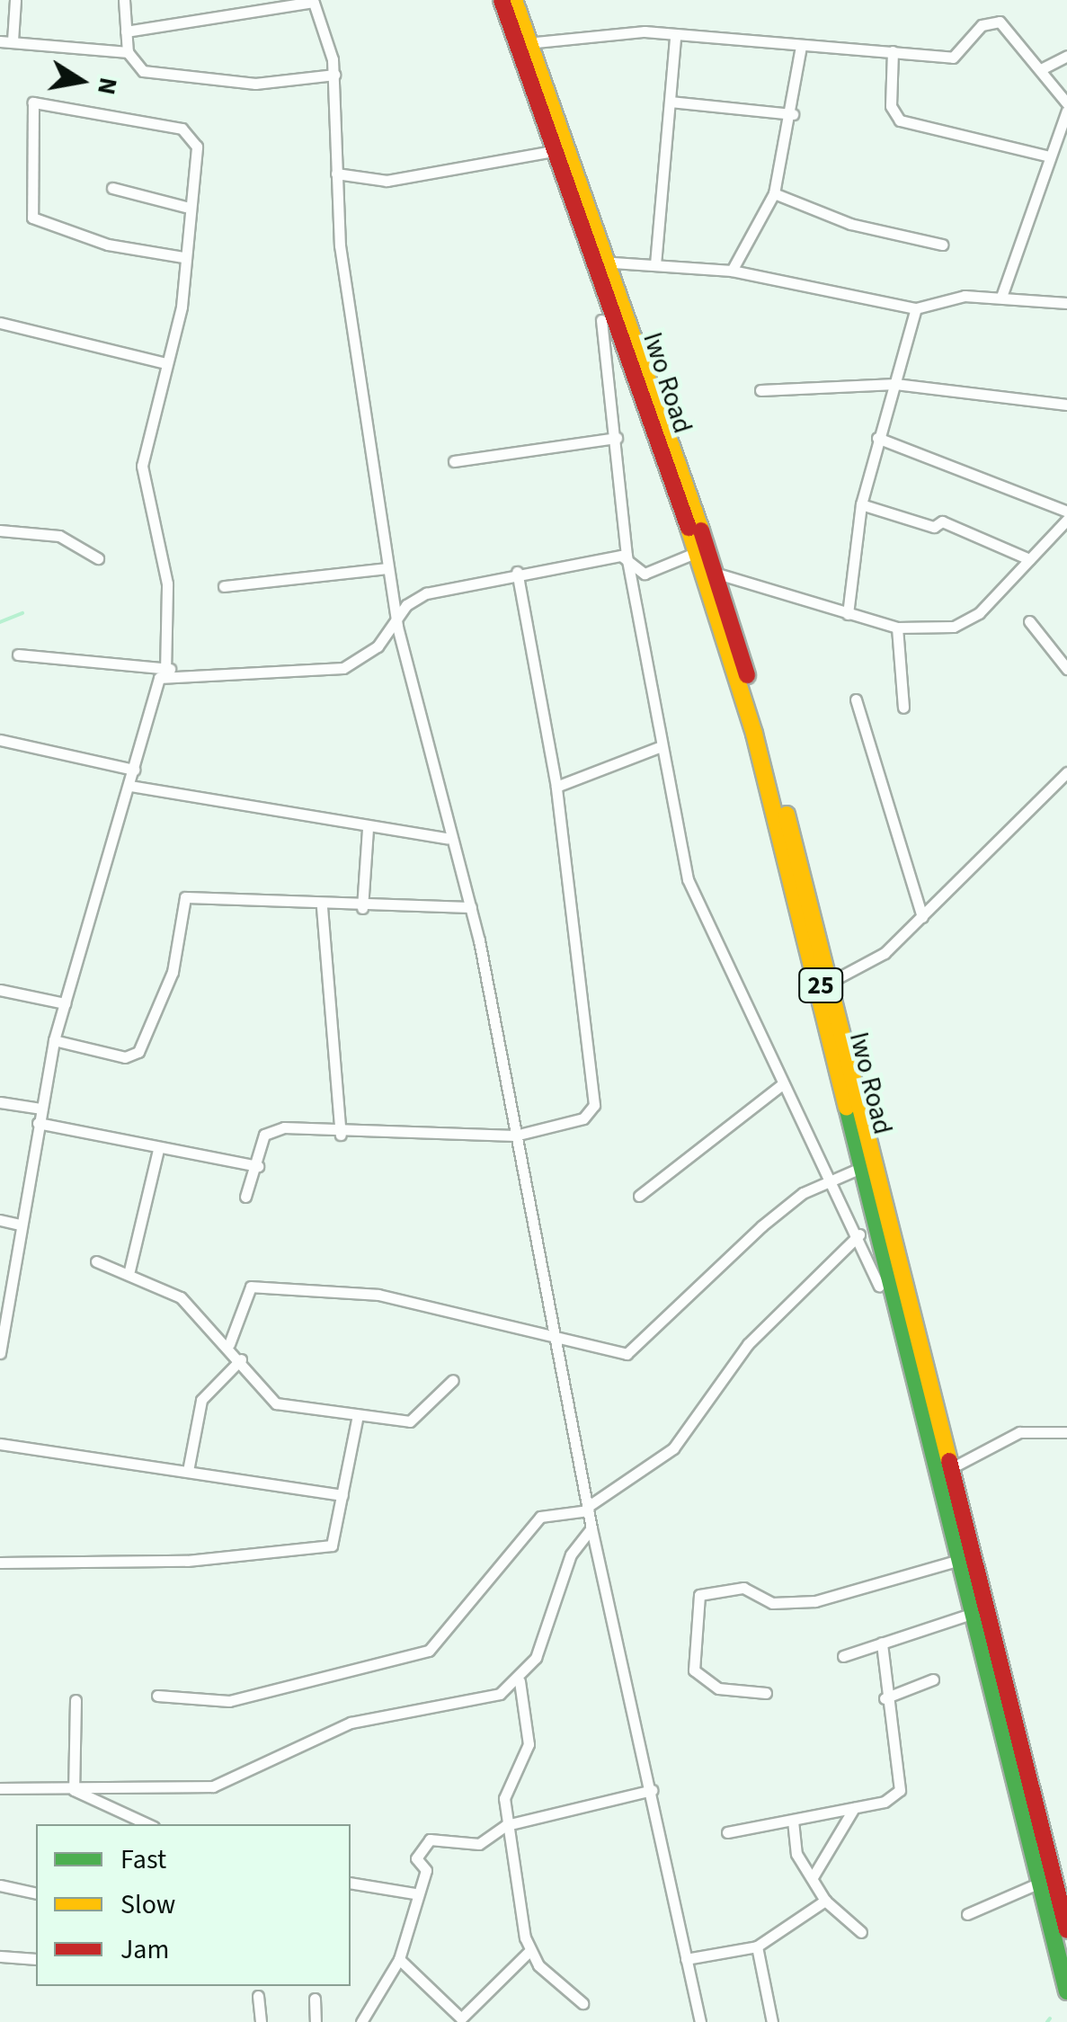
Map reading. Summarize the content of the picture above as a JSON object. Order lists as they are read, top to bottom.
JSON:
{
  "streets": {
    "main road": ["Iwo Road", "25"]
  },
  "legend": ["Fast", "Slow", "Jam"],
  "north": "right"
}
